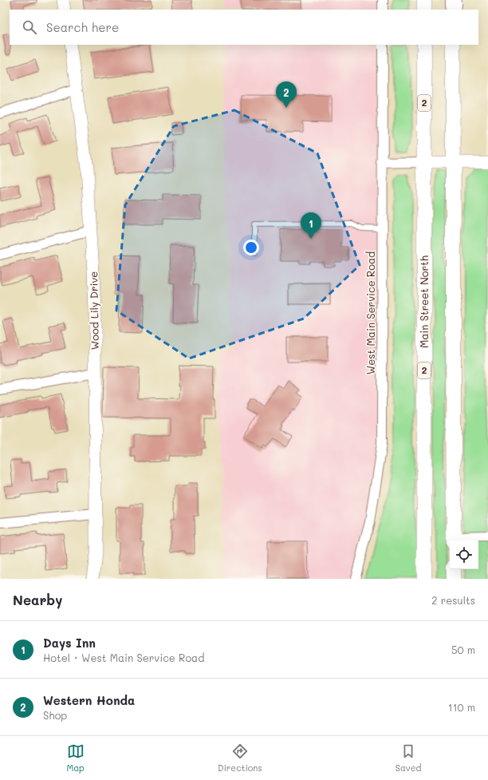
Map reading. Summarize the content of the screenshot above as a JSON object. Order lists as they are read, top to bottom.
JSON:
{
  "streets": {
    "main road": ["2", "Main Street North"],
    "street": ["Wood Lily Drive", "West Main Service Road"]
  },
  "page": {
    "search": "Search here",
    "pins": ["2", "1"],
    "heading": ["Nearby", "2 results"],
    "list": [
      {
        "mark": "1",
        "name": "Days Inn",
        "note": "Hotel · West Main Service Road",
        "value": "50 m"
      },
      {
        "mark": "2",
        "name": "Western Honda",
        "note": "Shop",
        "value": "110 m"
      }
    ],
    "nav": ["Map", "Directions", "Saved"]
  }
}
